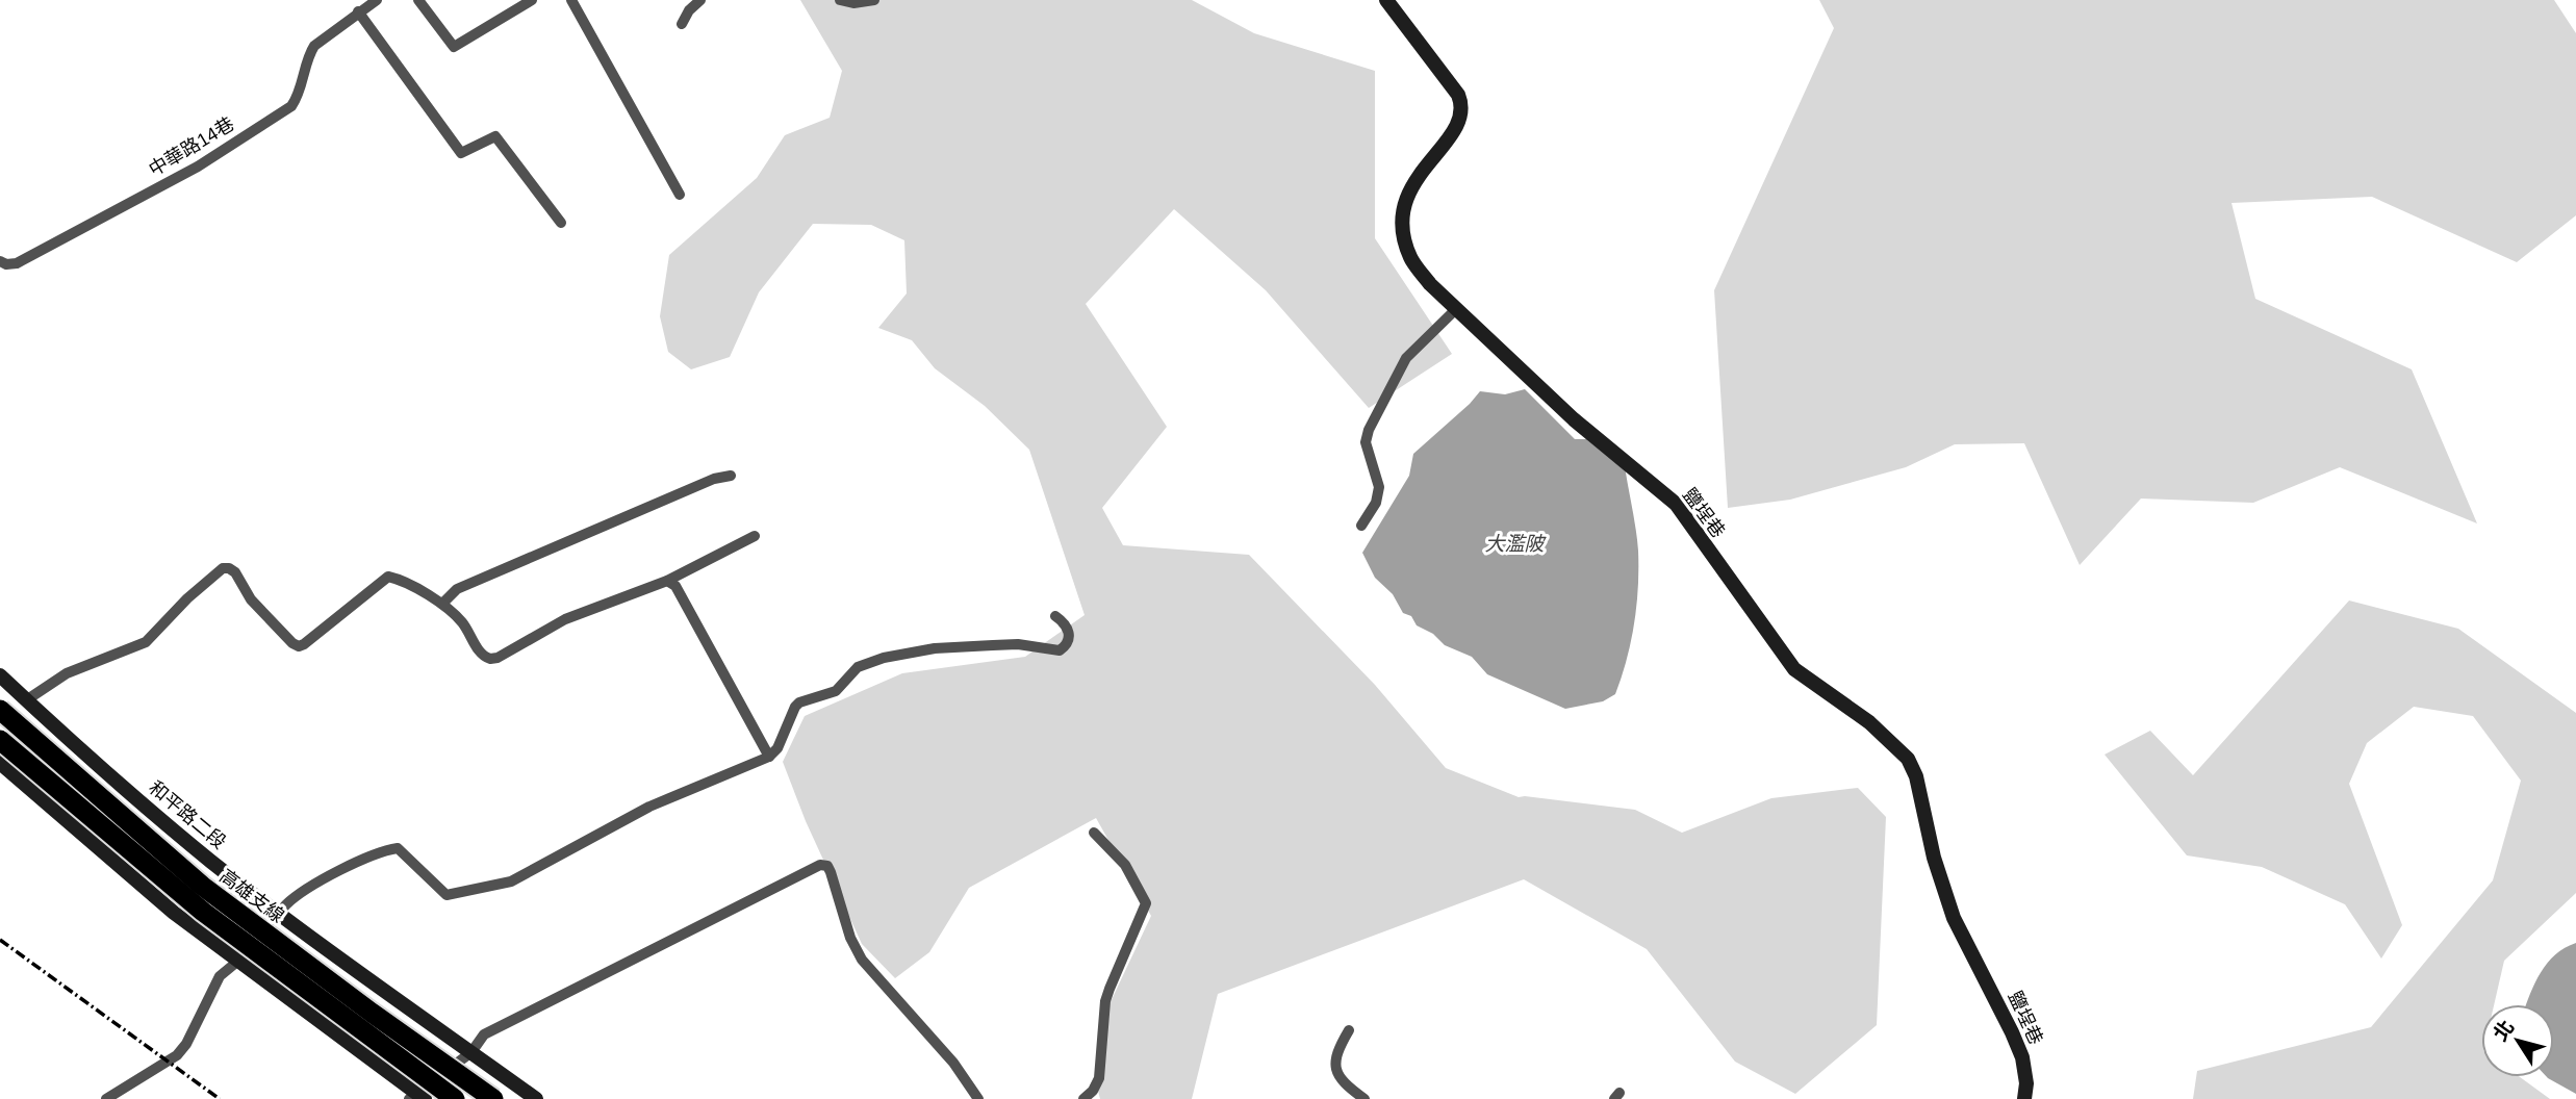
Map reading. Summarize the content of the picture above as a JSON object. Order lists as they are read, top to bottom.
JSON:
{
  "streets": {
    "highway": ["高雄支線"],
    "street": ["中華路14巷", "鹽埕巷", "和平路二段"]
  },
  "water": ["大濫陂"],
  "north": "top left"
}
